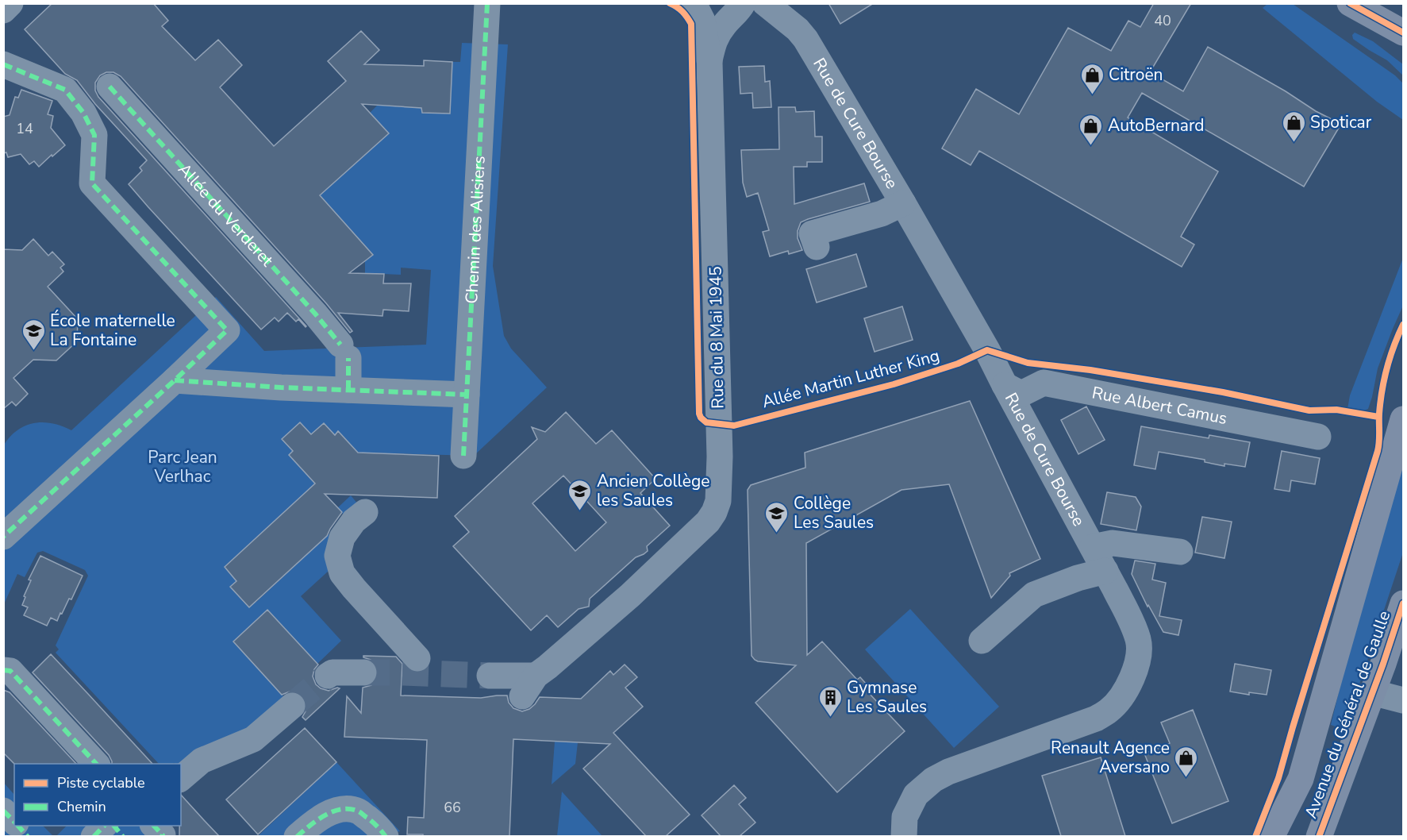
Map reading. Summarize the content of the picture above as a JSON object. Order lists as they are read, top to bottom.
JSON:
{
  "streets": {
    "main road": ["Avenue du Général de Gaulle"],
    "street": [
      "Rue de Cure Bourse",
      "Allée du Verderet",
      "Chemin des Alisiers",
      "Rue du 8 Mai 1945",
      "Rue Albert Camus"
    ],
    "cycle path": ["Allée Martin Luther King"]
  },
  "crossings": [
    ["Rue de Cure Bourse", "Rue Albert Camus"]
  ],
  "parks": ["Parc Jean Verlhac"],
  "places": {
    "shop": [
      "Citroën",
      "Spoticar",
      "AutoBernard",
      "Renault Agence Aversano"
    ],
    "school or university": ["École maternelle La Fontaine", "Ancien Collège les Saules", "Collège Les Saules"],
    "building": ["Gymnase Les Saules"]
  },
  "house_numbers": ["40", "14", "66"],
  "legend": ["Piste cyclable", "Chemin"]
}
